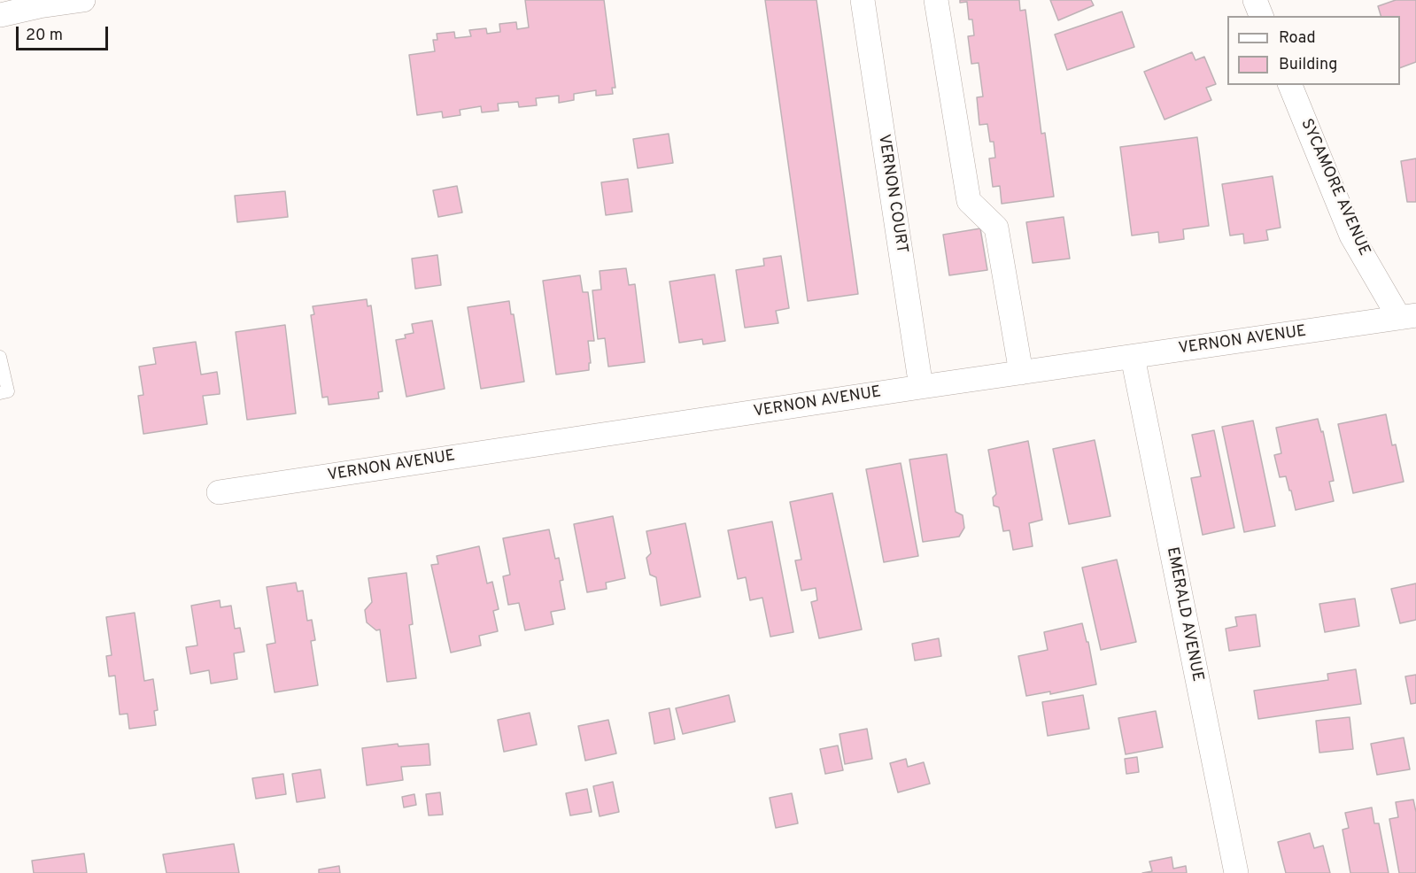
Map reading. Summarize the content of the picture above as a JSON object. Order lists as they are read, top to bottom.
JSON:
{
  "streets": {
    "street": [
      "SYCAMORE AVENUE",
      "VERNON COURT",
      "VERNON AVENUE",
      "EMERALD AVENUE"
    ]
  },
  "crossings": [
    ["SYCAMORE AVENUE", "VERNON AVENUE"],
    ["VERNON COURT", "VERNON AVENUE"],
    ["VERNON AVENUE", "EMERALD AVENUE"]
  ],
  "legend": ["Road", "Building"],
  "scale_bar": "20 m"
}
